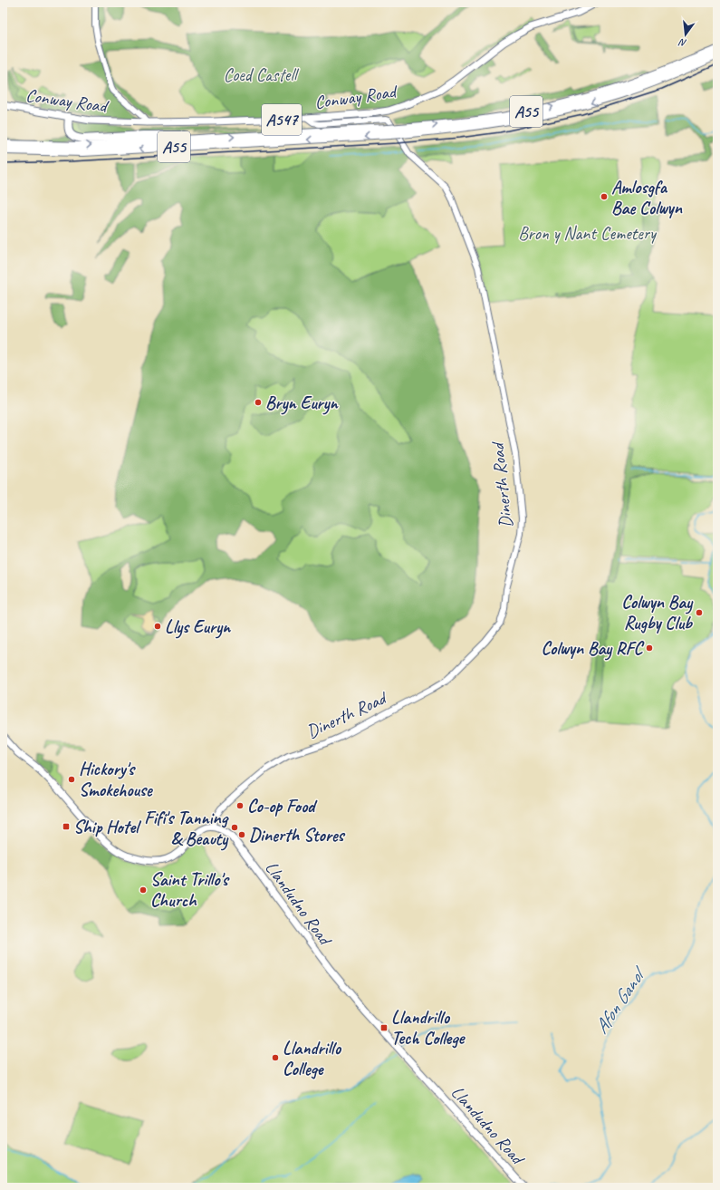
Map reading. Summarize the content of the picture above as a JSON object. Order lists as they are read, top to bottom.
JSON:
{
  "streets": {
    "highway": ["A55"],
    "main road": ["Conway Road", "A547", "Llandudno Road"],
    "street": ["Dinerth Road"]
  },
  "crossings": [
    ["Conway Road", "Dinerth Road"],
    ["Dinerth Road", "Llandudno Road"]
  ],
  "water": ["Afon Ganol"],
  "parks": ["Coed Castell", "Bron y Nant Cemetery"],
  "places": {
    "other": [
      "Amlosgfa Bae Colwyn",
      "Bryn Euryn",
      "Colwyn Bay Rugby Club",
      "Llys Euryn",
      "Colwyn Bay RFC",
      "Hickory's Smokehouse",
      "Co-op Food",
      "Fifi's Tanning & Beauty",
      "Dinerth Stores",
      "Saint Trillo's Church",
      "Llandrillo College"
    ],
    "transit": ["Ship Hotel", "Llandrillo Tech College"]
  },
  "north": "bottom"
}
